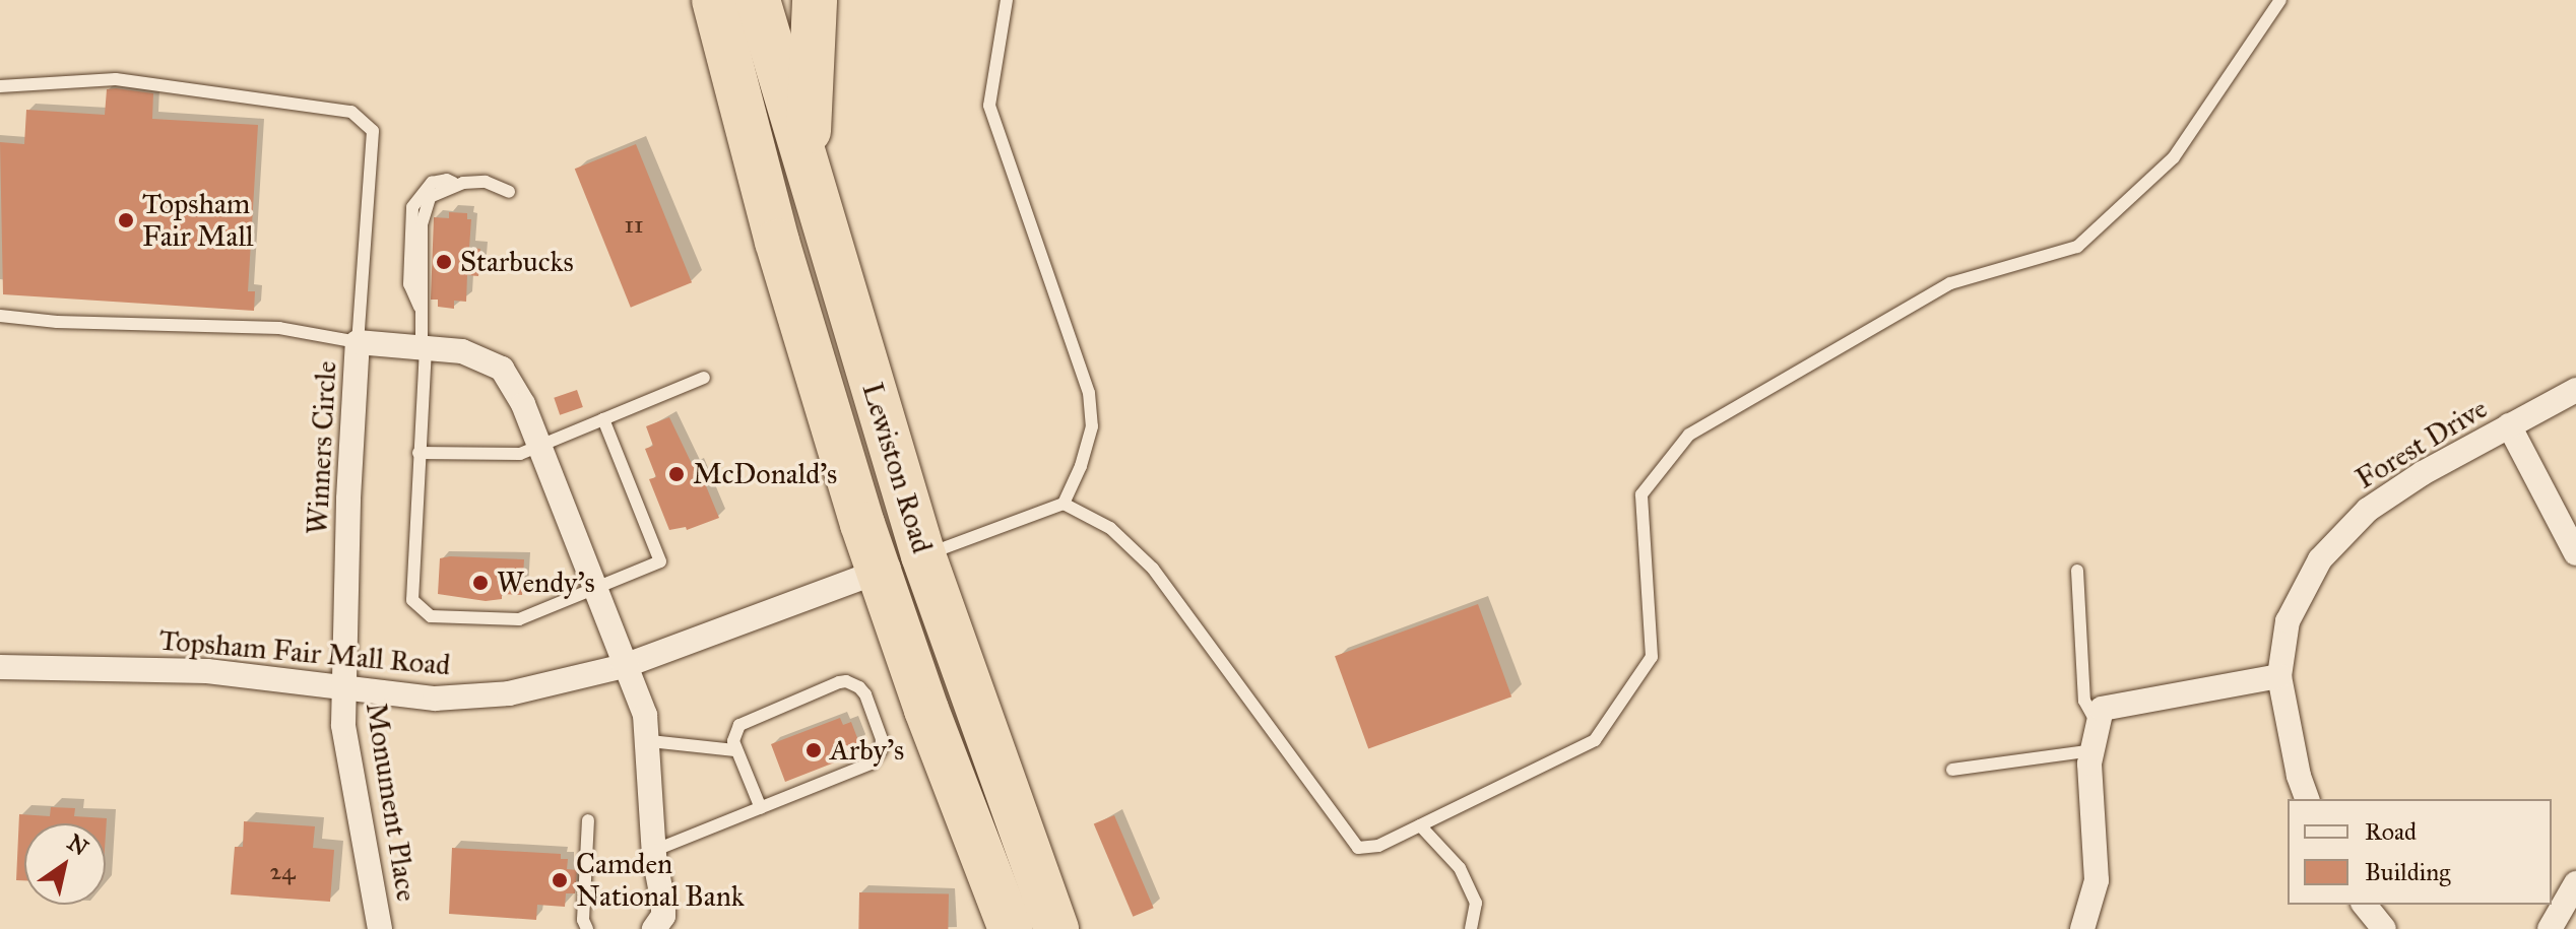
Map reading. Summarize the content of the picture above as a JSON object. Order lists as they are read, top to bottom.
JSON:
{
  "streets": {
    "highway": ["Lewiston Road"],
    "street": [
      "Forest Drive",
      "Winners Circle",
      "Topsham Fair Mall Road",
      "Monument Place"
    ]
  },
  "crossings": [
    ["Winners Circle", "Topsham Fair Mall Road"],
    ["Winners Circle", "Monument Place"],
    ["Lewiston Road", "Topsham Fair Mall Road"],
    ["Topsham Fair Mall Road", "Monument Place"]
  ],
  "places": [
    "Topsham Fair Mall",
    "Starbucks",
    "McDonald's",
    "Wendy's",
    "Arby's",
    "Camden National Bank"
  ],
  "house_numbers": ["11", "24"],
  "legend": ["Road", "Building"],
  "north": "top right"
}
